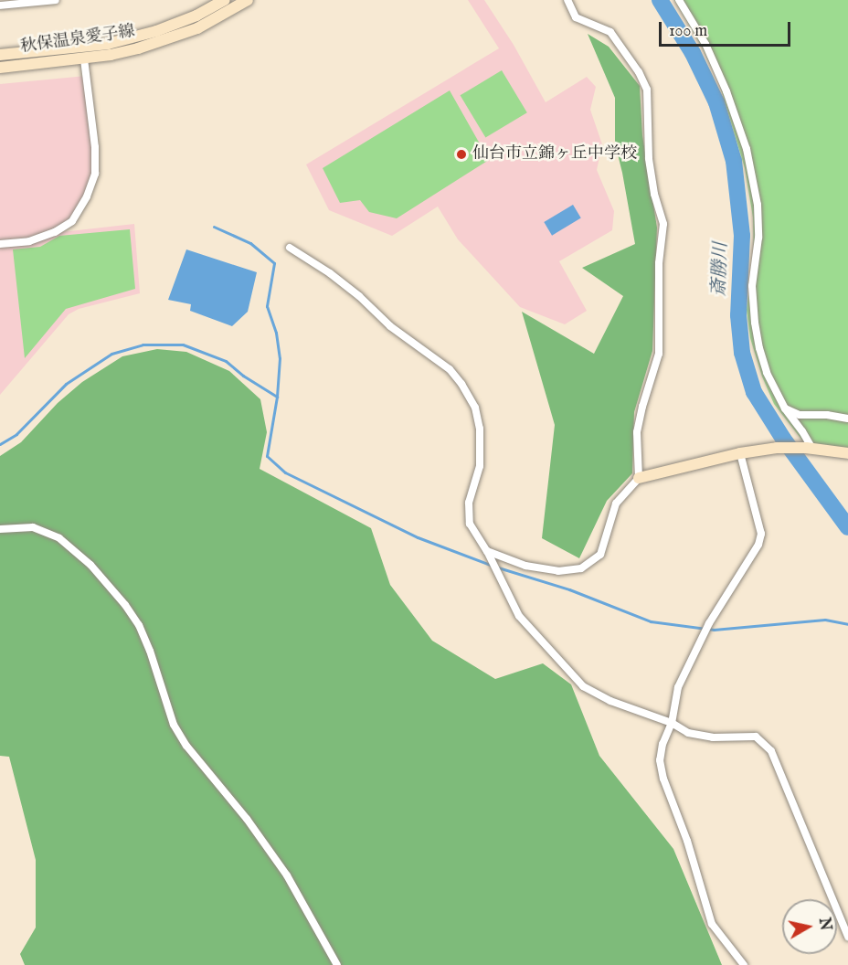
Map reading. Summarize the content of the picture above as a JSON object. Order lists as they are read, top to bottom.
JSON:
{
  "streets": {
    "main road": ["秋保温泉愛子線"]
  },
  "water": ["斎勝川"],
  "places": ["仙台市立錦ヶ丘中学校"],
  "scale_bar": "100 m",
  "north": "right"
}
